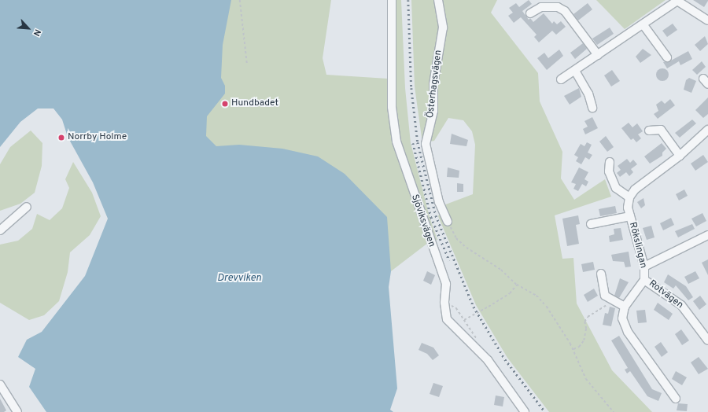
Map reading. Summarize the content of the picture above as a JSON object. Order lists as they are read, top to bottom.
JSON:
{
  "streets": {
    "street": [
      "Österhagsvägen",
      "Sjöviksvägen",
      "Rökslingan",
      "Rotvägen"
    ]
  },
  "crossings": [
    ["Rökslingan", "Rotvägen"]
  ],
  "water": ["Drevviken"],
  "places": ["Hundbadet", "Norrby Holme"],
  "north": "bottom right"
}
